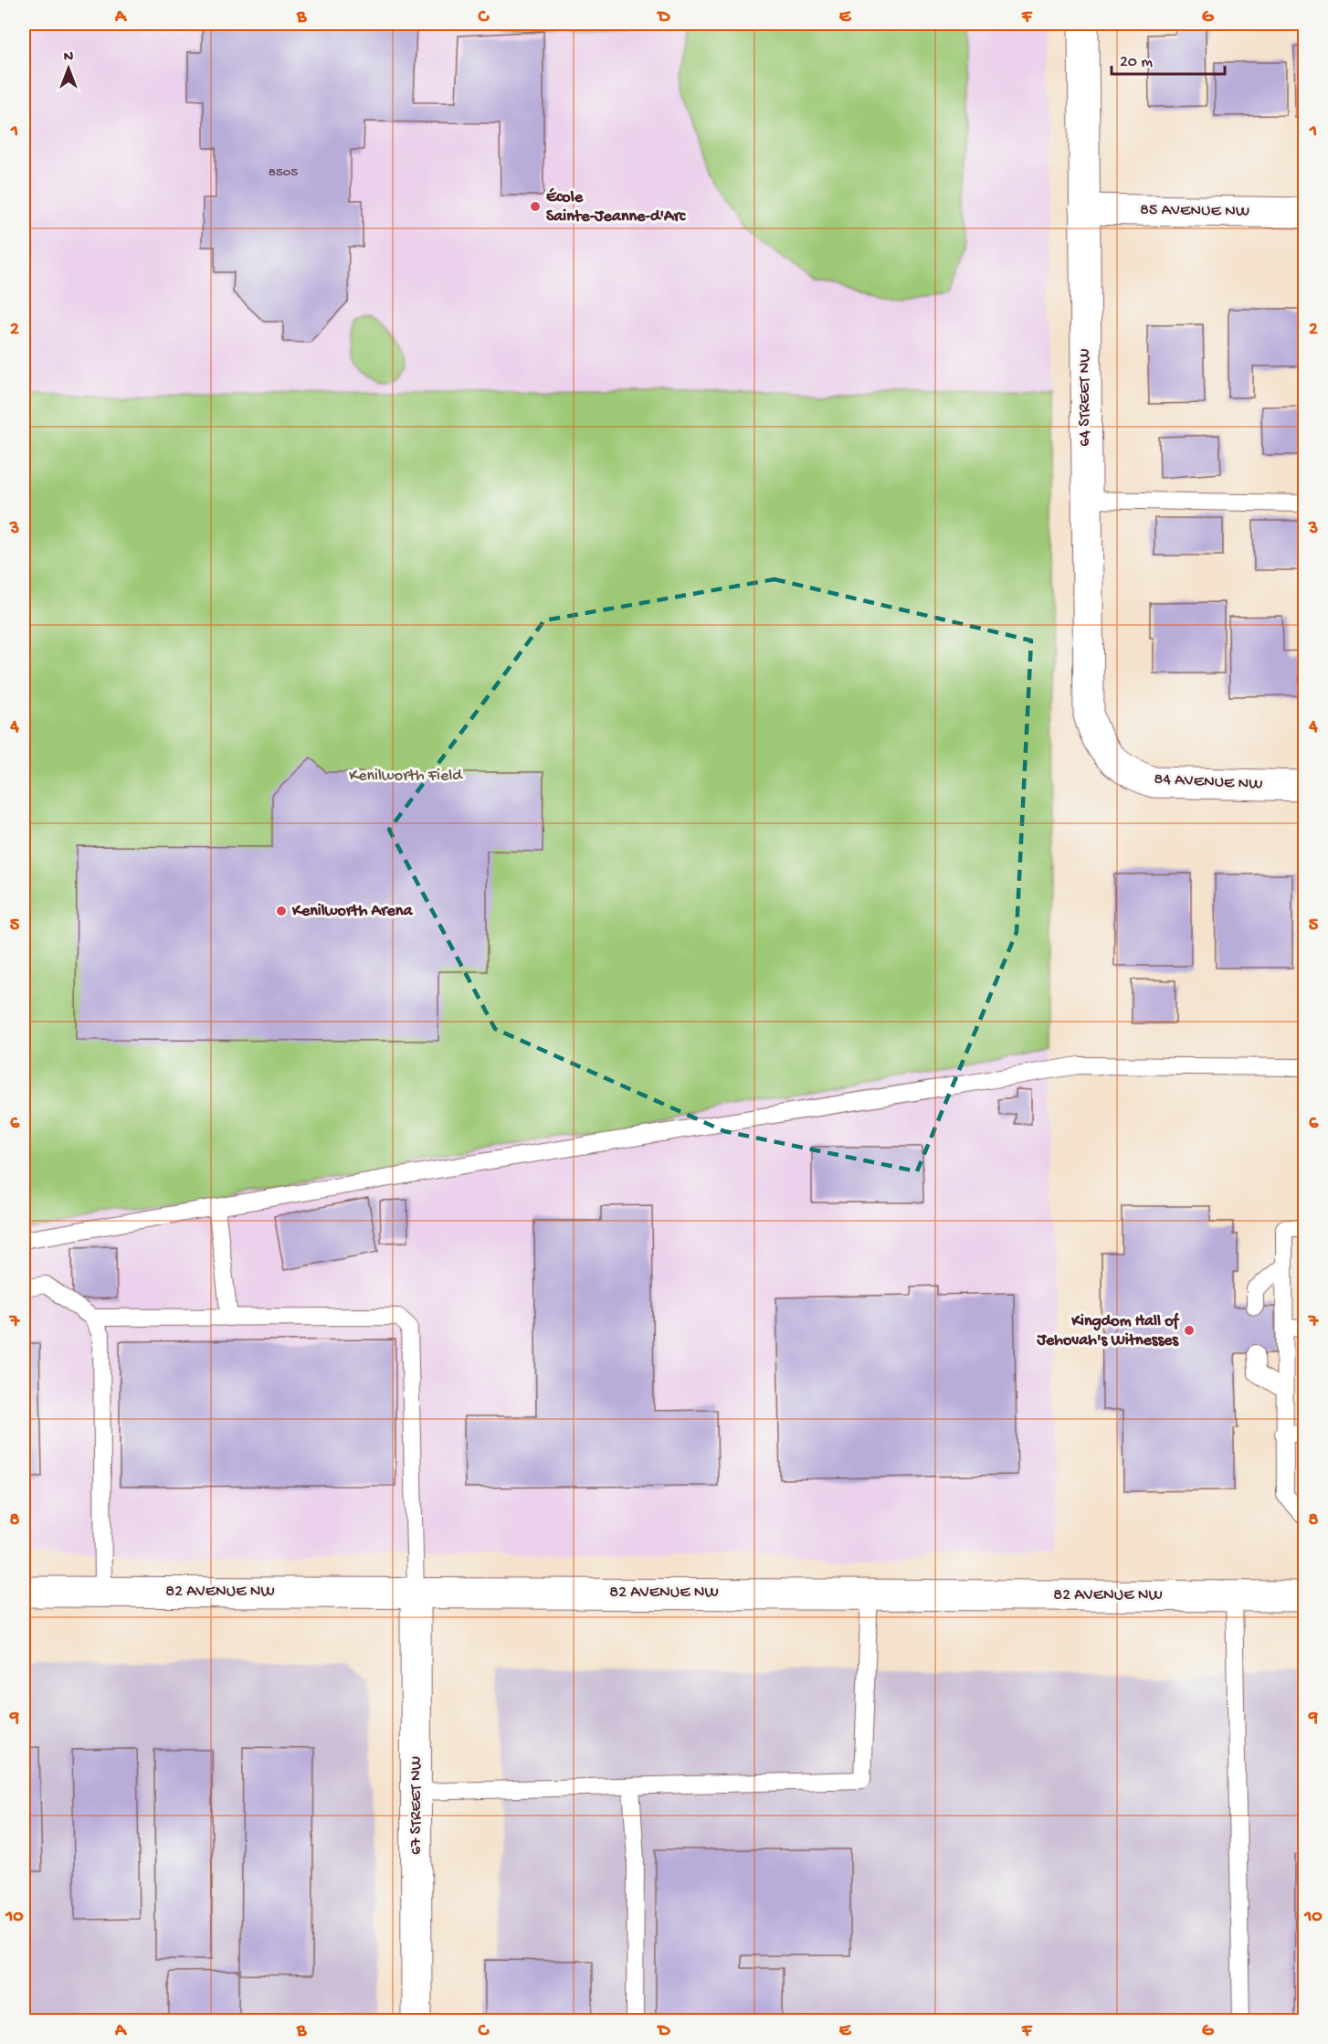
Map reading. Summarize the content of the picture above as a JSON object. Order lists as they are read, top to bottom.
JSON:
{
  "streets": {
    "street": [
      "85 AVENUE NW",
      "64 STREET NW",
      "84 AVENUE NW",
      "82 AVENUE NW",
      "67 STREET NW"
    ]
  },
  "crossings": [
    ["85 AVENUE NW", "64 STREET NW"],
    ["64 STREET NW", "84 AVENUE NW"],
    ["82 AVENUE NW", "67 STREET NW"]
  ],
  "parks": ["Kenilworth Field"],
  "places": ["École Sainte-Jeanne-d'Arc", "Kenilworth Arena", "Kingdom Hall of Jehovah's Witnesses"],
  "house_numbers": ["8505"],
  "scale_bar": "20 m",
  "north": "top",
  "grid": {
    "columns": [
      "A",
      "B",
      "C",
      "D",
      "E",
      "F",
      "G"
    ],
    "rows": [
      "1",
      "2",
      "3",
      "4",
      "5",
      "6",
      "7",
      "8",
      "9",
      "10"
    ]
  }
}
